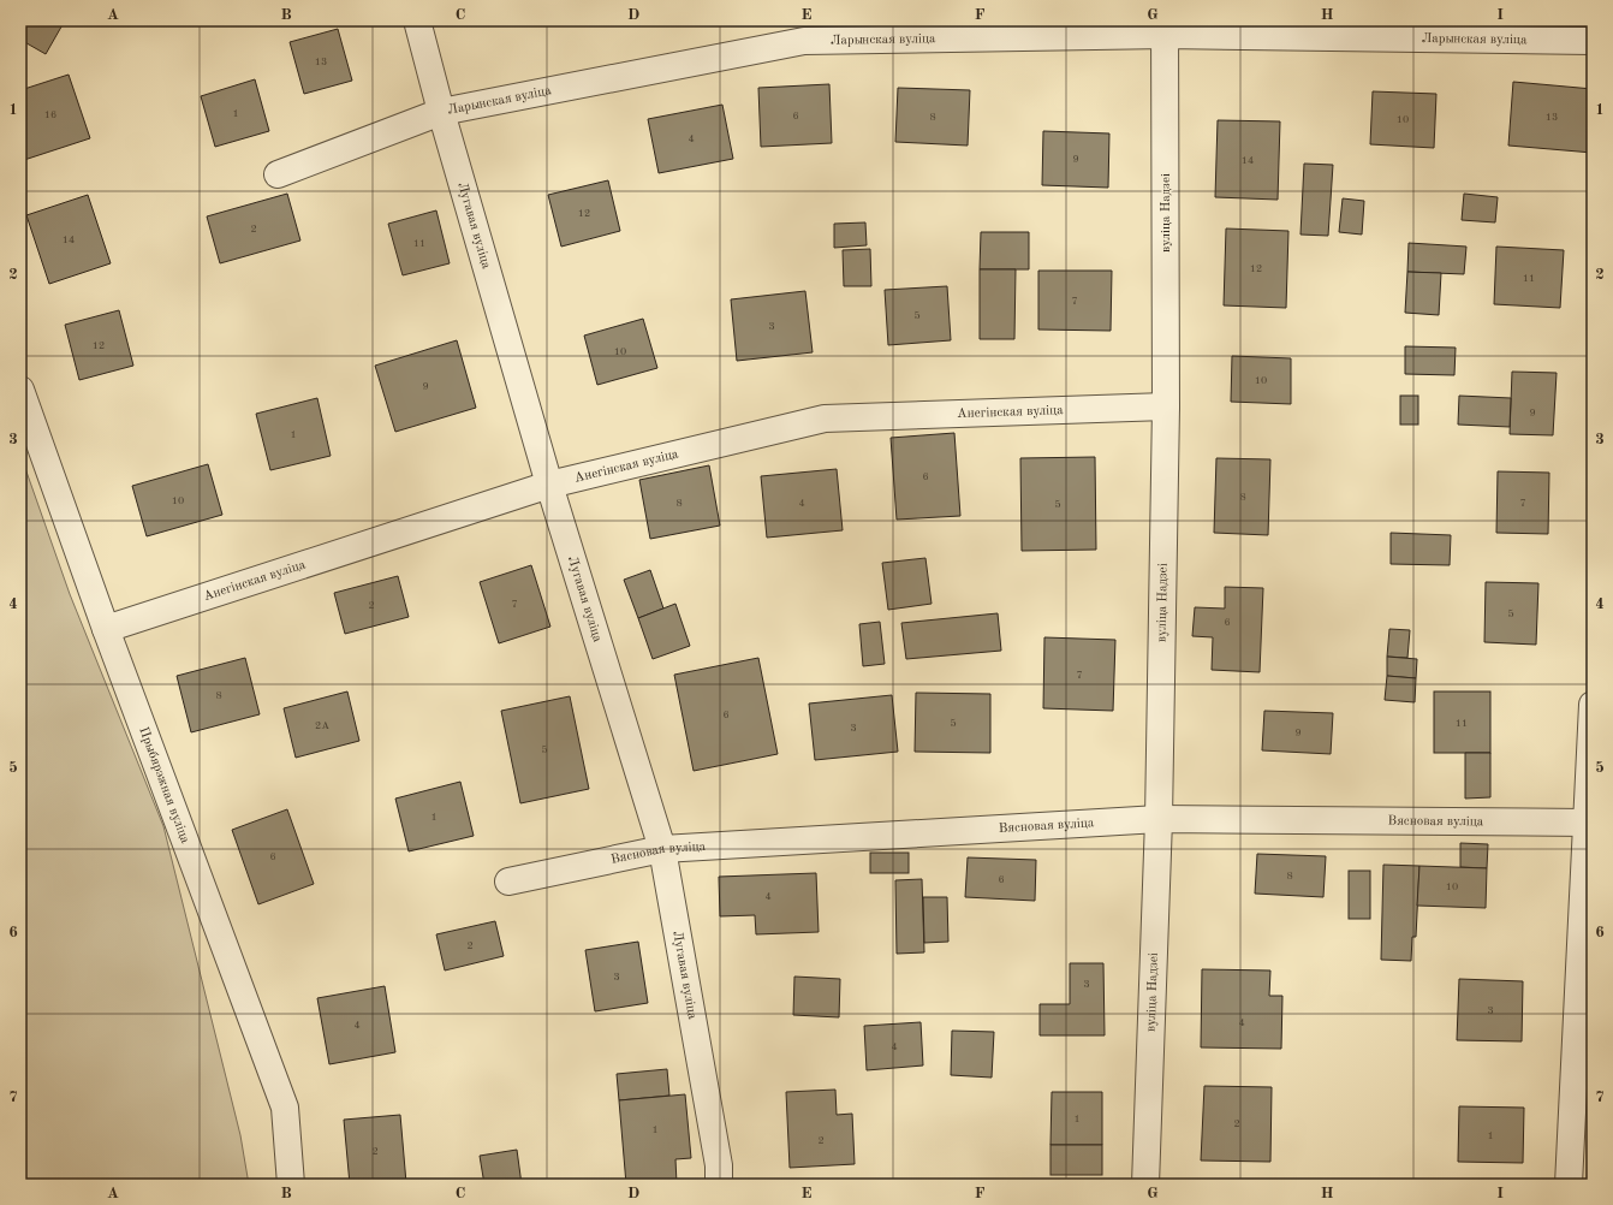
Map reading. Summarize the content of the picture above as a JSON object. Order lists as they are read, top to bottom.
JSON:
{
  "streets": {
    "street": [
      "Ларынская вуліца",
      "вуліца Надзеі",
      "Лугавая вуліца",
      "Анегінская вуліца",
      "Прыбярэжная вуліца",
      "Вясновая вуліца"
    ]
  },
  "crossings": [
    ["Ларынская вуліца", "вуліца Надзеі"],
    ["Ларынская вуліца", "Лугавая вуліца"],
    ["вуліца Надзеі", "Анегінская вуліца"],
    ["вуліца Надзеі", "Вясновая вуліца"],
    ["Лугавая вуліца", "Анегінская вуліца"],
    ["Лугавая вуліца", "Вясновая вуліца"],
    ["Анегінская вуліца", "Прыбярэжная вуліца"]
  ],
  "house_numbers": [
    "13",
    "1",
    "16",
    "6",
    "8",
    "13",
    "10",
    "4",
    "9",
    "14",
    "12",
    "2",
    "14",
    "11",
    "12",
    "11",
    "7",
    "5",
    "3",
    "12",
    "10",
    "10",
    "9",
    "9",
    "1",
    "6",
    "8",
    "10",
    "8",
    "4",
    "7",
    "5",
    "7",
    "2",
    "5",
    "6",
    "7",
    "8",
    "6",
    "5",
    "11",
    "2А",
    "3",
    "9",
    "5",
    "1",
    "6",
    "8",
    "6",
    "10",
    "4",
    "2",
    "3",
    "3",
    "3",
    "4",
    "4",
    "4",
    "1",
    "2",
    "1",
    "1",
    "2",
    "2"
  ],
  "grid": {
    "columns": [
      "A",
      "B",
      "C",
      "D",
      "E",
      "F",
      "G",
      "H",
      "I"
    ],
    "rows": [
      "1",
      "2",
      "3",
      "4",
      "5",
      "6",
      "7"
    ]
  }
}
